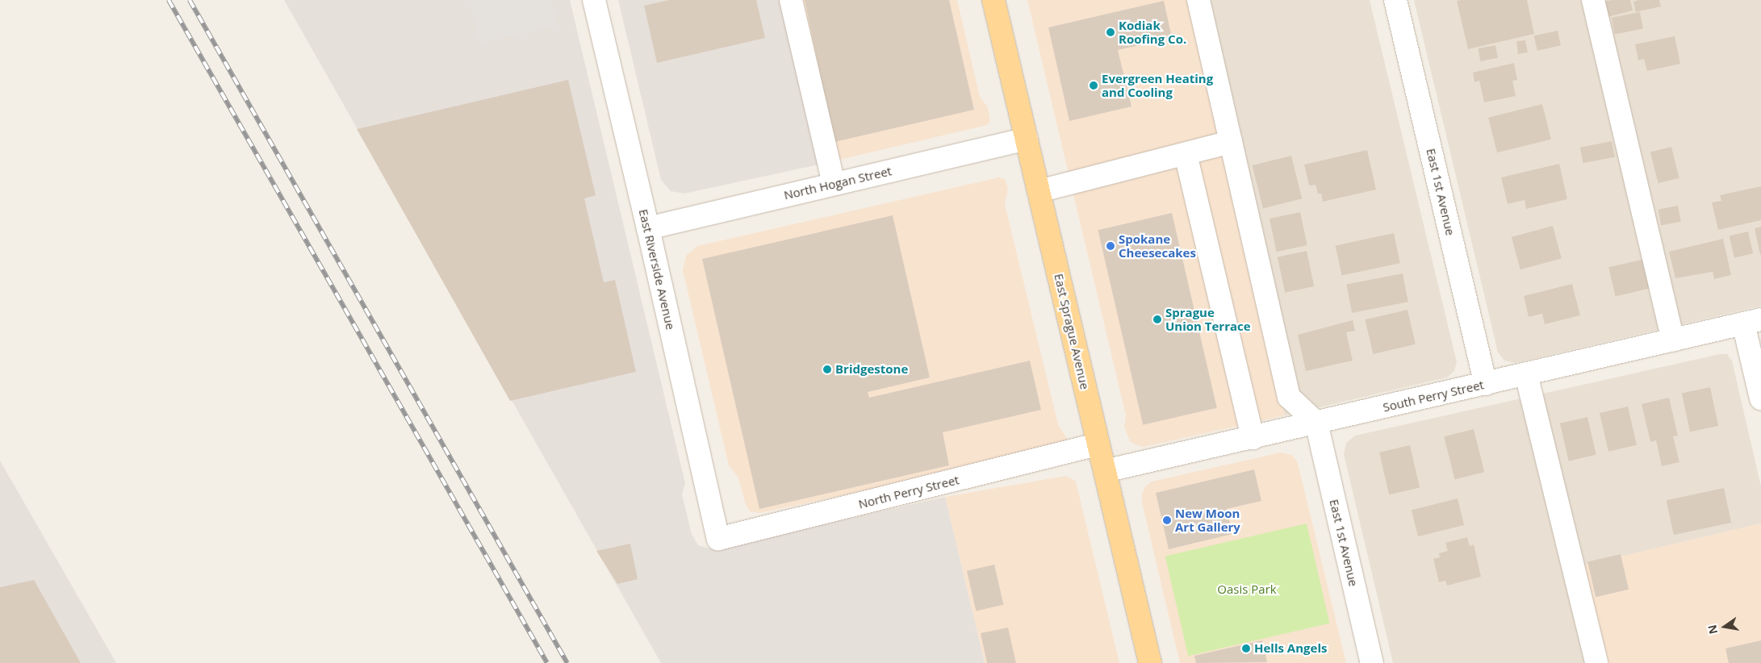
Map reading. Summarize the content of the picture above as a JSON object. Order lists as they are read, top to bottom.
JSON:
{
  "streets": {
    "main road": ["East Sprague Avenue"],
    "street": [
      "North Hogan Street",
      "East 1st Avenue",
      "East Riverside Avenue",
      "South Perry Street",
      "North Perry Street"
    ]
  },
  "crossings": [
    ["North Hogan Street", "East Riverside Avenue"],
    ["North Hogan Street", "East Sprague Avenue"],
    ["East 1st Avenue", "South Perry Street"],
    ["East Riverside Avenue", "North Perry Street"],
    ["East Sprague Avenue", "South Perry Street"],
    ["East Sprague Avenue", "North Perry Street"]
  ],
  "parks": ["Oasis Park"],
  "places": [
    "Kodiak Roofing Co.",
    "Evergreen Heating and Cooling",
    "Spokane Cheesecakes",
    "Sprague Union Terrace",
    "Bridgestone",
    "New Moon Art Gallery",
    "Hells Angels"
  ],
  "north": "left"
}
